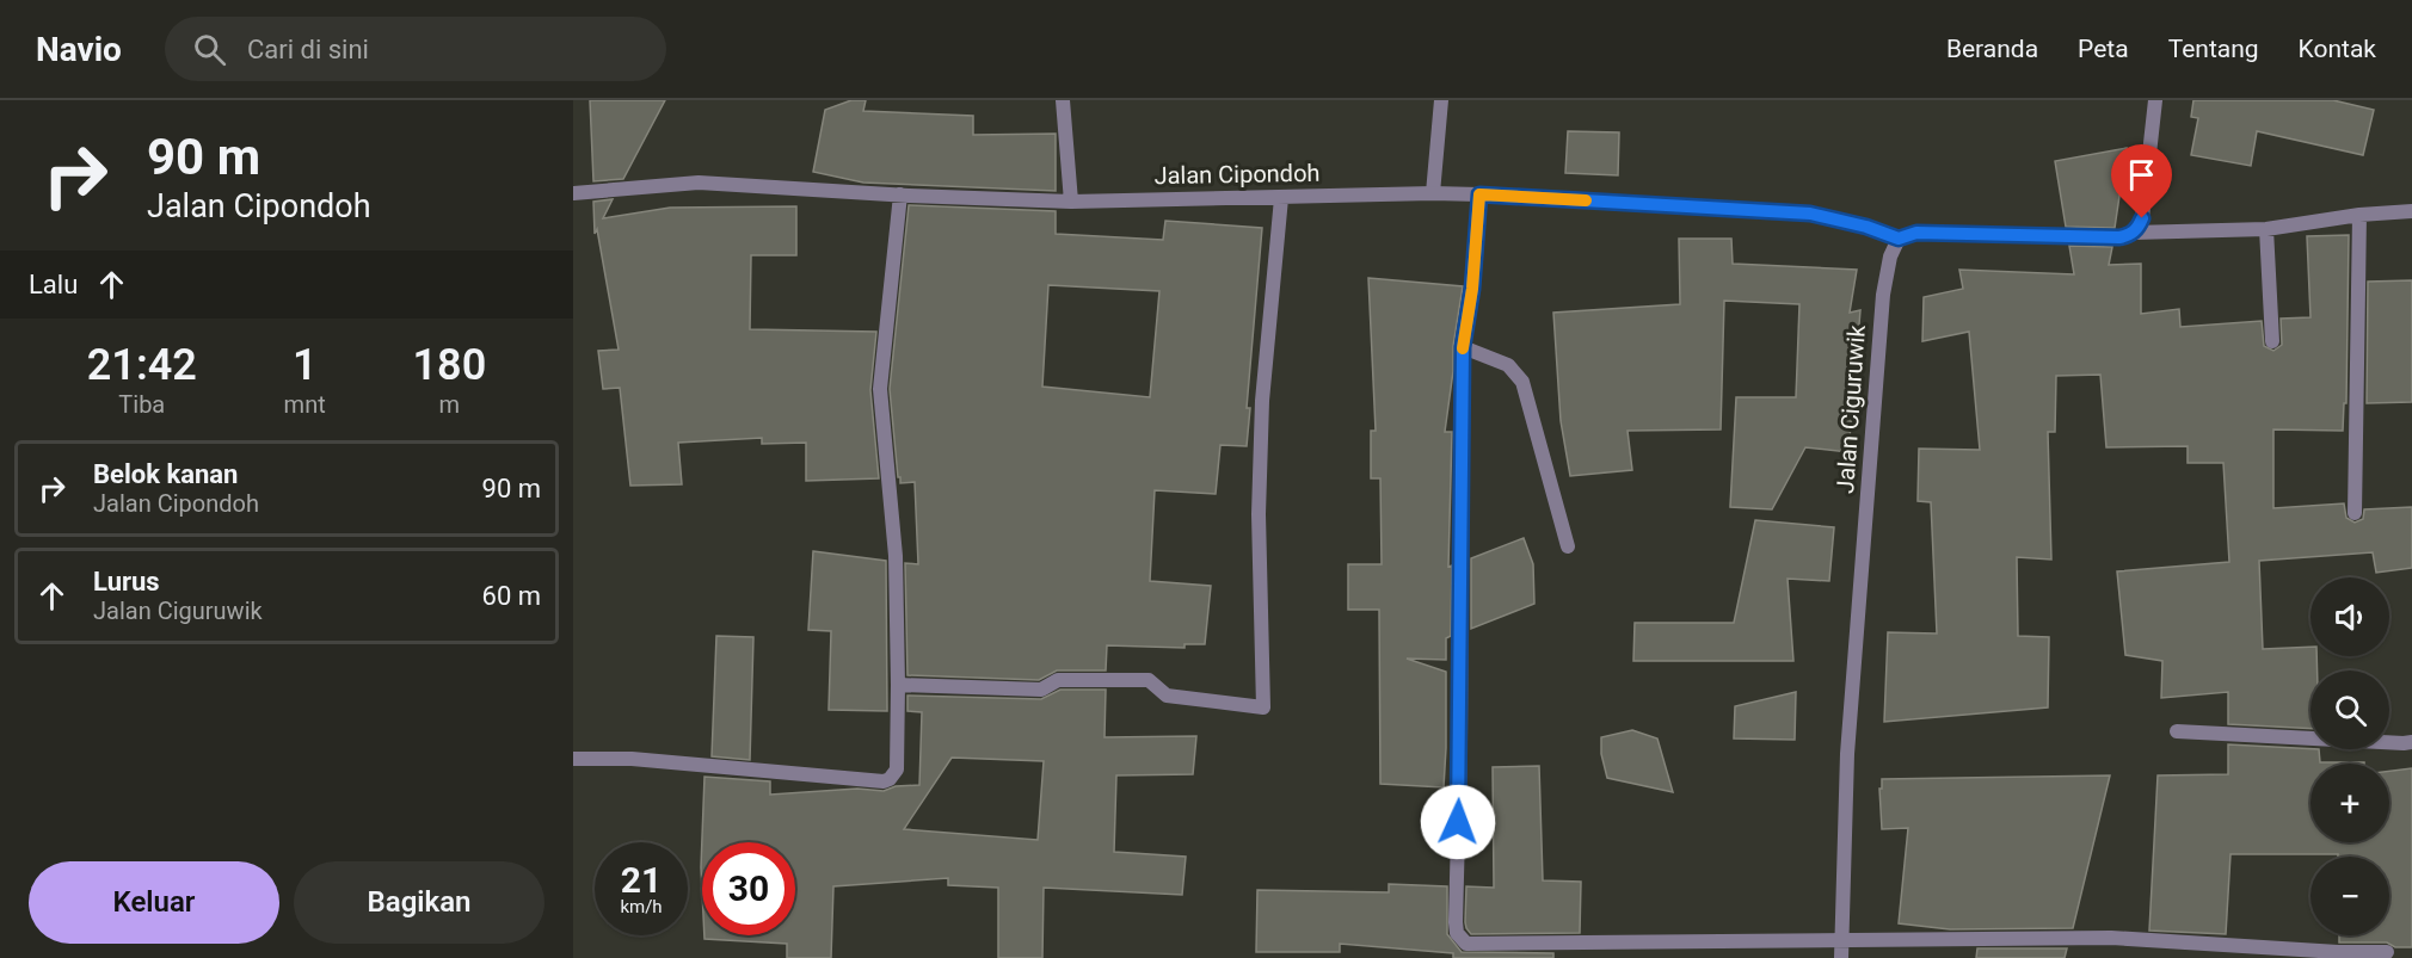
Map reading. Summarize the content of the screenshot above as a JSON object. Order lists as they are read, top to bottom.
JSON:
{
  "streets": {
    "street": ["Jalan Cipondoh", "Jalan Ciguruwik"]
  },
  "crossings": [
    ["Jalan Cipondoh", "Jalan Ciguruwik"]
  ],
  "page": {
    "header": "Navio",
    "search": "Cari di sini",
    "nav": [
      "Beranda",
      "Peta",
      "Tentang",
      "Kontak"
    ],
    "turn": ["90 m", "Jalan Cipondoh"],
    "then": "Lalu",
    "eta": [
      "21:42",
      "Tiba",
      "1",
      "mnt",
      "180",
      "m"
    ],
    "list": [
      {
        "name": "Belok kanan",
        "note": "Jalan Cipondoh",
        "value": "90 m"
      },
      {
        "name": "Lurus",
        "note": "Jalan Ciguruwik",
        "value": "60 m"
      }
    ],
    "map_buttons": ["+", "−"],
    "speed": "21 km/h",
    "limit": "30",
    "buttons": ["Keluar", "Bagikan"]
  }
}
